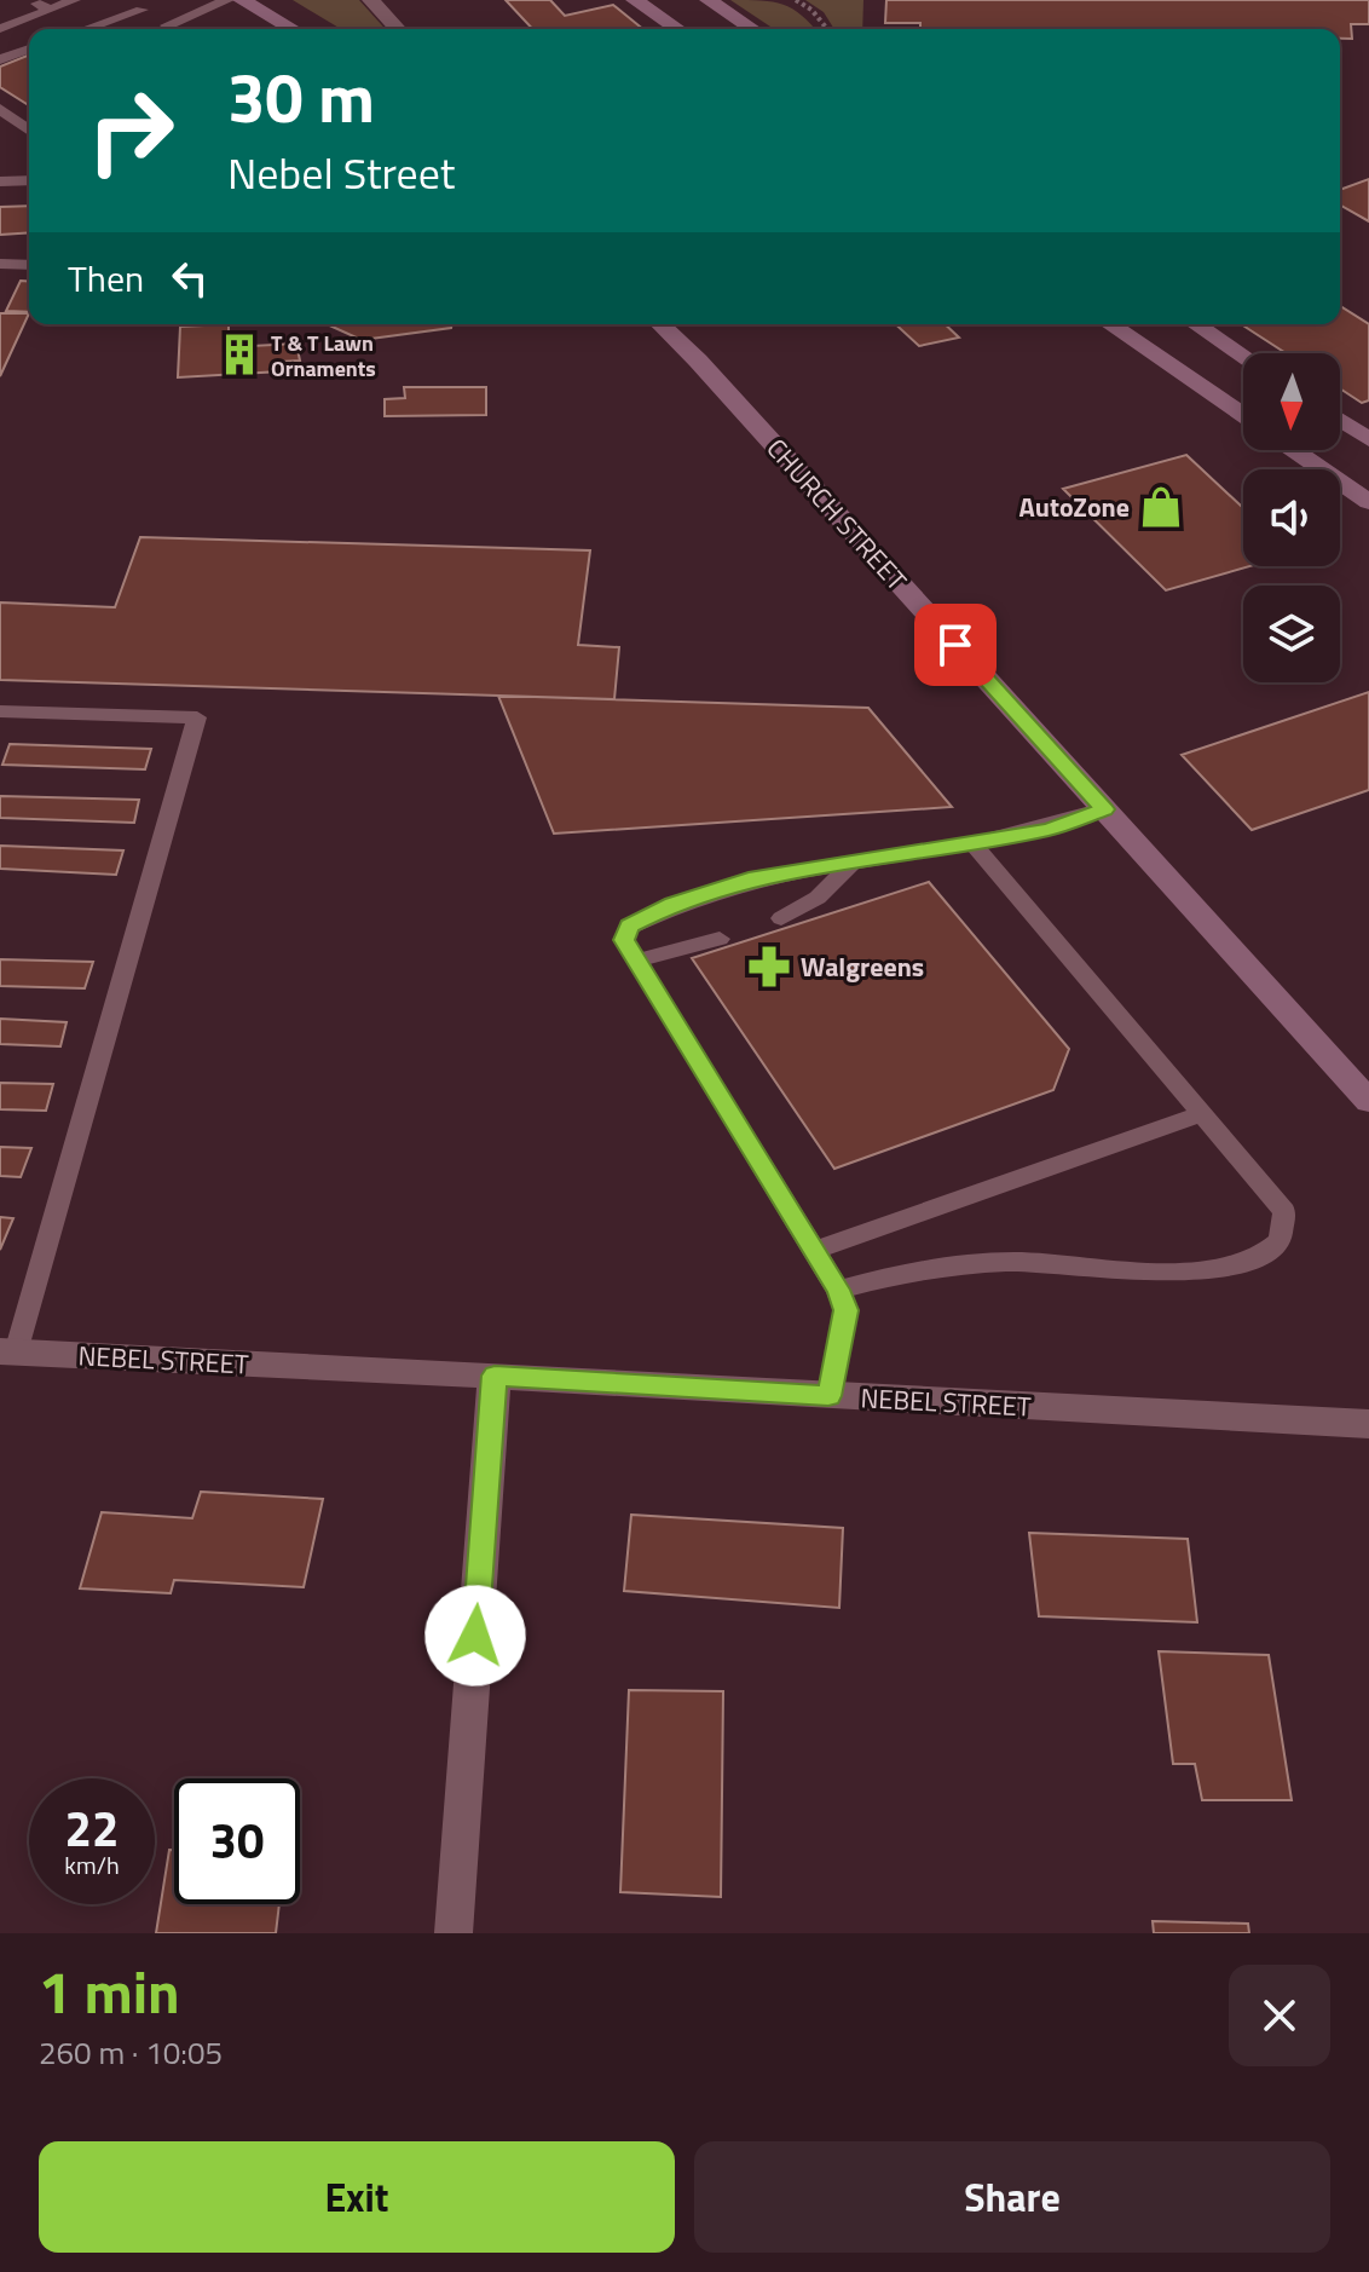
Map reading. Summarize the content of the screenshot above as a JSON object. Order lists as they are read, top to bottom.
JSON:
{
  "streets": {
    "main road": ["CHURCH STREET"],
    "street": ["NEBEL STREET"]
  },
  "places": {
    "building": ["T & T Lawn Ornaments"],
    "shop": ["AutoZone"],
    "pharmacy": ["Walgreens"]
  },
  "north": "bottom",
  "page": {
    "turn": ["30 m", "Nebel Street"],
    "then": "Then",
    "speed": "22 km/h",
    "limit": "30",
    "heading": ["1 min", "260 m · 10:05"],
    "buttons": ["Exit", "Share"]
  }
}
